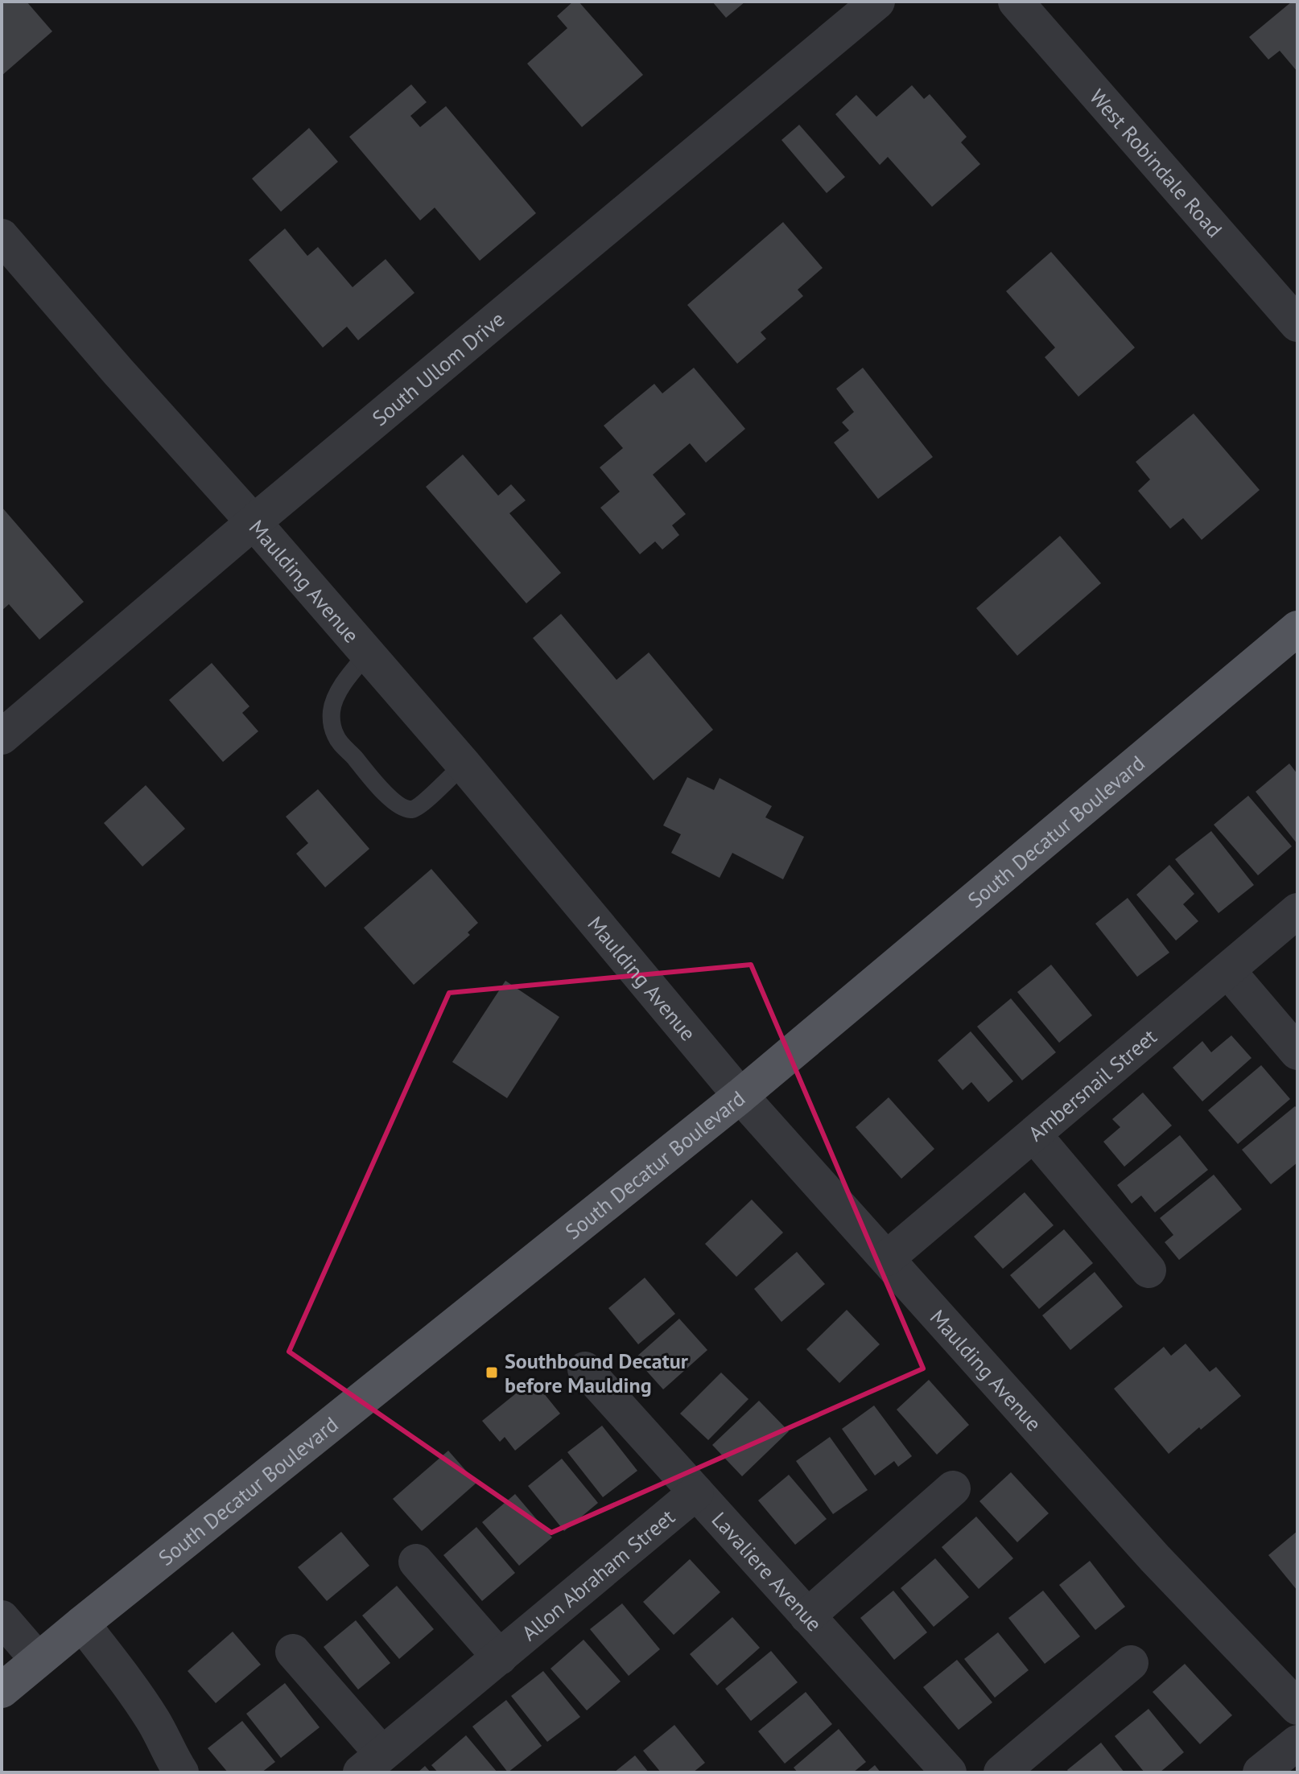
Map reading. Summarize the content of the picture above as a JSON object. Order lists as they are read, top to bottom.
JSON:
{
  "streets": {
    "main road": ["South Decatur Boulevard"],
    "street": [
      "West Robindale Road",
      "South Ullom Drive",
      "Maulding Avenue",
      "Ambersnail Street",
      "Lavaliere Avenue",
      "Allon Abraham Street"
    ]
  },
  "crossings": [
    ["South Ullom Drive", "Maulding Avenue"],
    ["Maulding Avenue", "South Decatur Boulevard"],
    ["Maulding Avenue", "Ambersnail Street"],
    ["Lavaliere Avenue", "Allon Abraham Street"]
  ],
  "places": {
    "transit": ["Southbound Decatur before Maulding"]
  }
}
